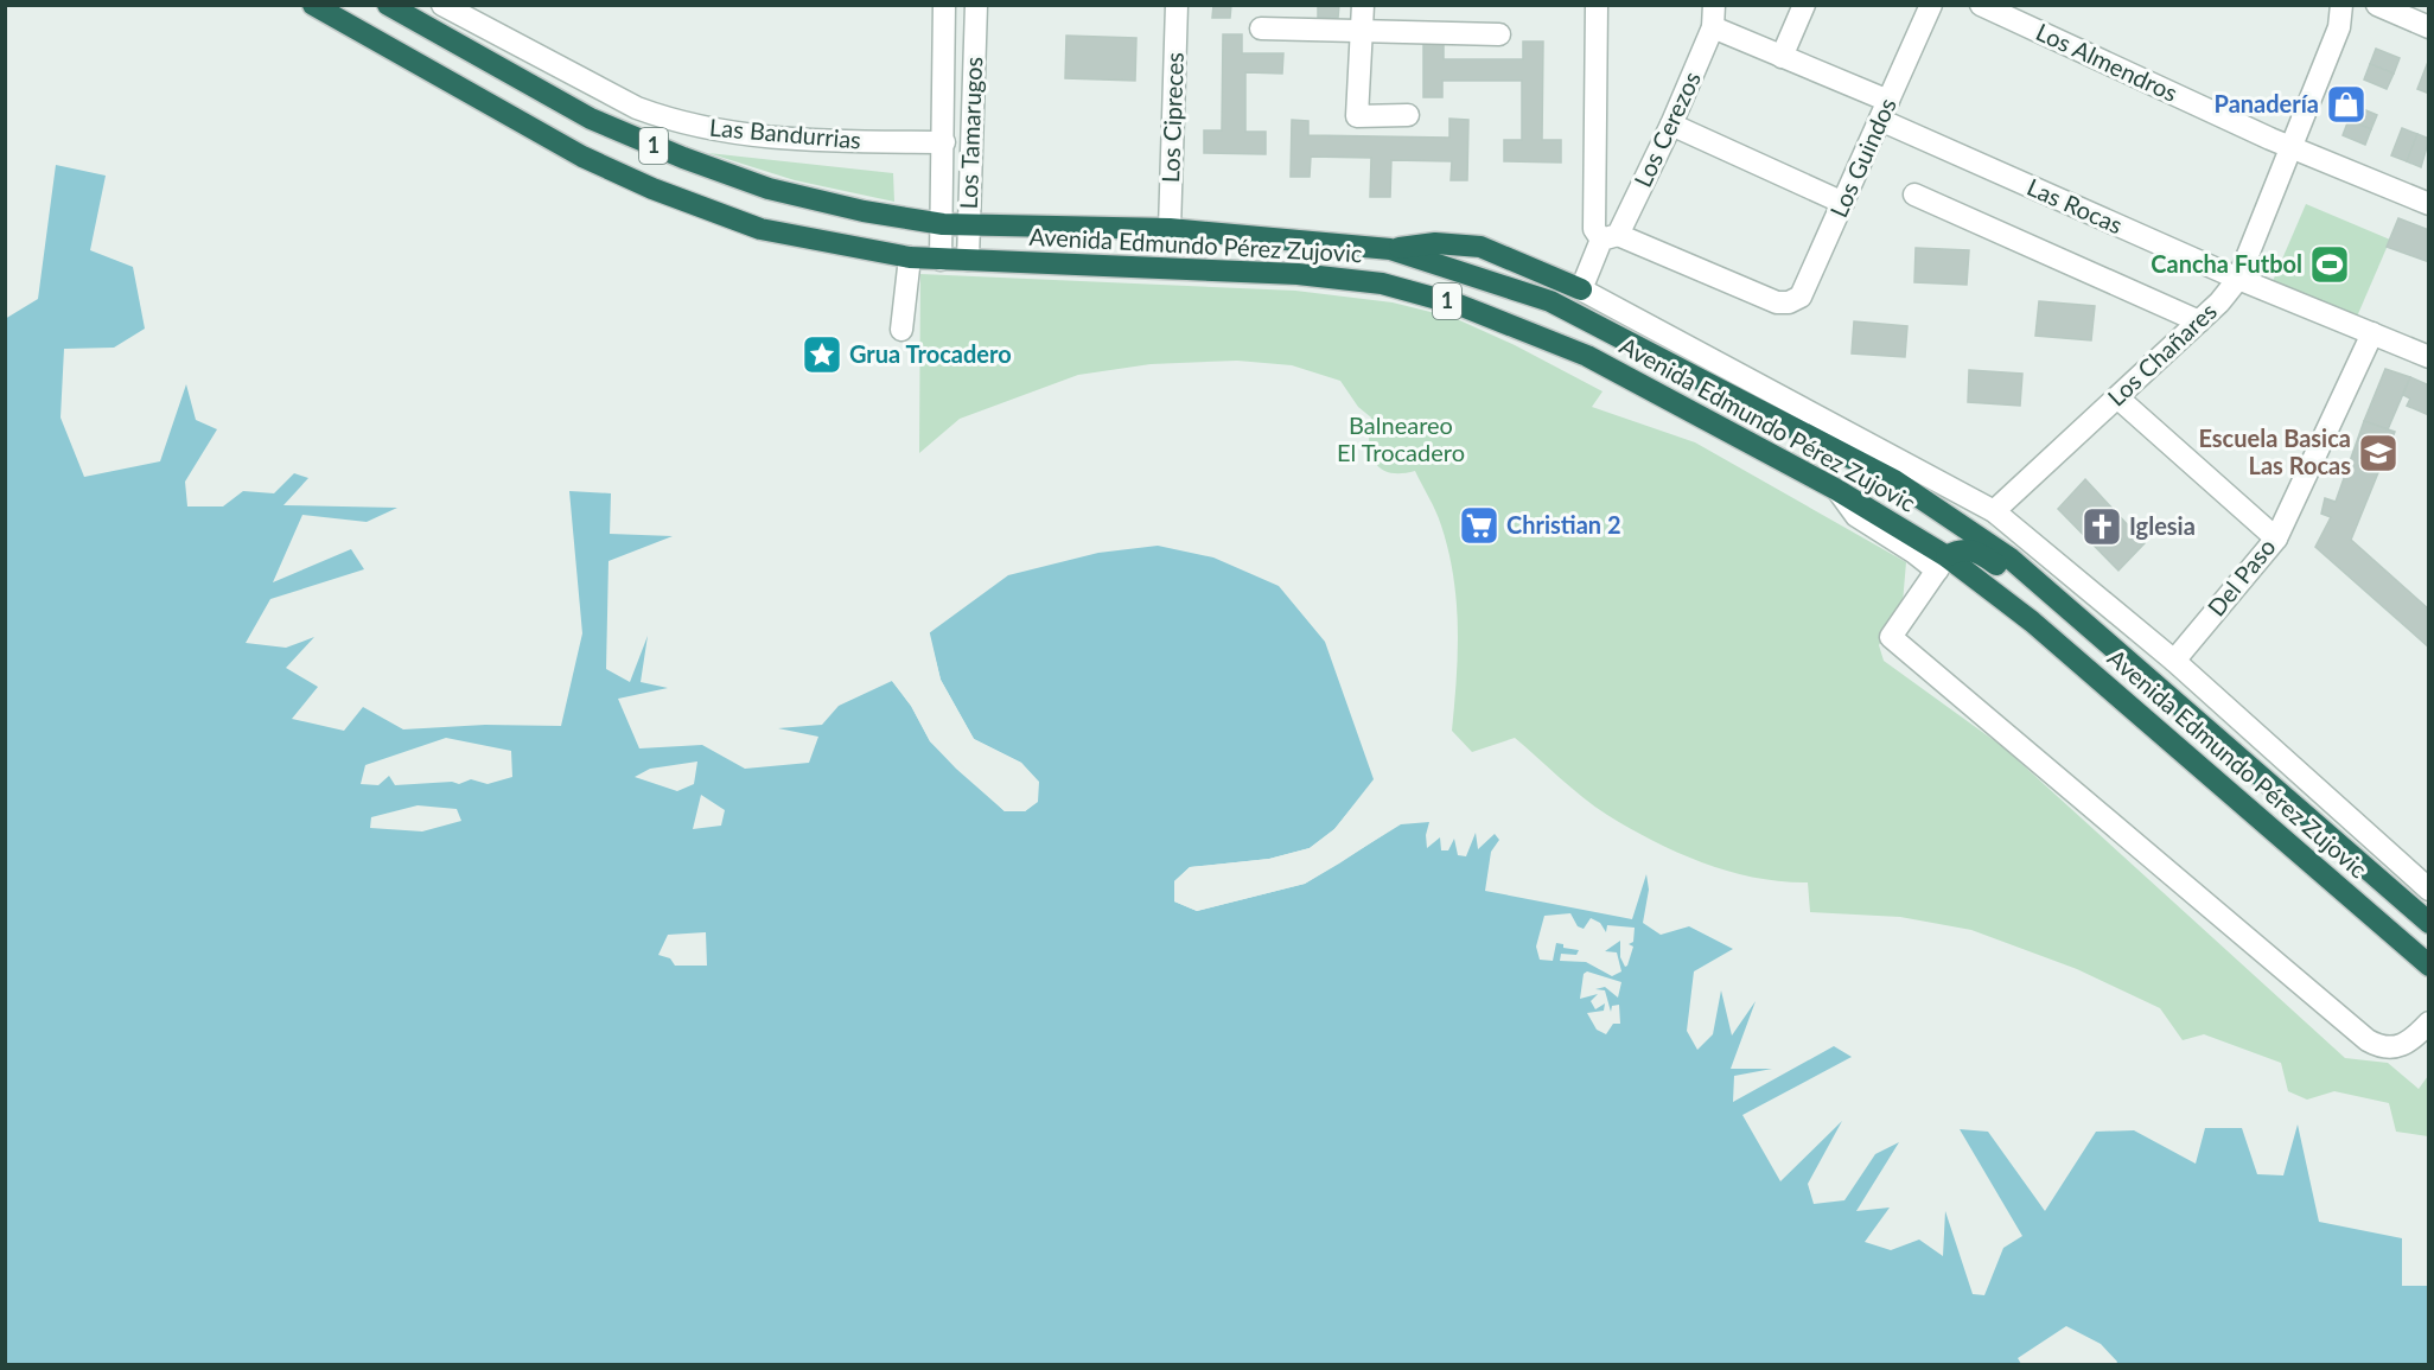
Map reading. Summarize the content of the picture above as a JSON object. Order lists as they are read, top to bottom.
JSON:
{
  "streets": {
    "highway": ["1", "Avenida Edmundo Pérez Zujovic"],
    "street": [
      "Los Almendros",
      "Los Cipreces",
      "Los Cerezos",
      "Los Tamarugos",
      "Las Bandurrias",
      "Los Guindos",
      "Las Rocas",
      "Los Chañares",
      "Del Paso"
    ]
  },
  "crossings": [
    ["Los Almendros", "Los Chañares"],
    ["Los Cipreces", "Avenida Edmundo Pérez Zujovic"],
    ["Los Cerezos", "Los Guindos"],
    ["Los Cerezos", "Avenida Edmundo Pérez Zujovic"],
    ["Los Tamarugos", "Las Bandurrias"],
    ["Los Tamarugos", "Avenida Edmundo Pérez Zujovic"],
    ["Los Guindos", "Las Rocas"],
    ["Las Rocas", "Los Chañares"],
    ["Las Rocas", "Del Paso"],
    ["Avenida Edmundo Pérez Zujovic", "Los Chañares"],
    ["Avenida Edmundo Pérez Zujovic", "Del Paso"]
  ],
  "parks": ["Balneareo El Trocadero"],
  "places": {
    "shop": ["Panadería"],
    "sports": ["Cancha Futbol"],
    "place": ["Grua Trocadero"],
    "school or university": ["Escuela Basica Las Rocas"],
    "supermarket": ["Christian 2"],
    "church": ["Iglesia"]
  }
}
